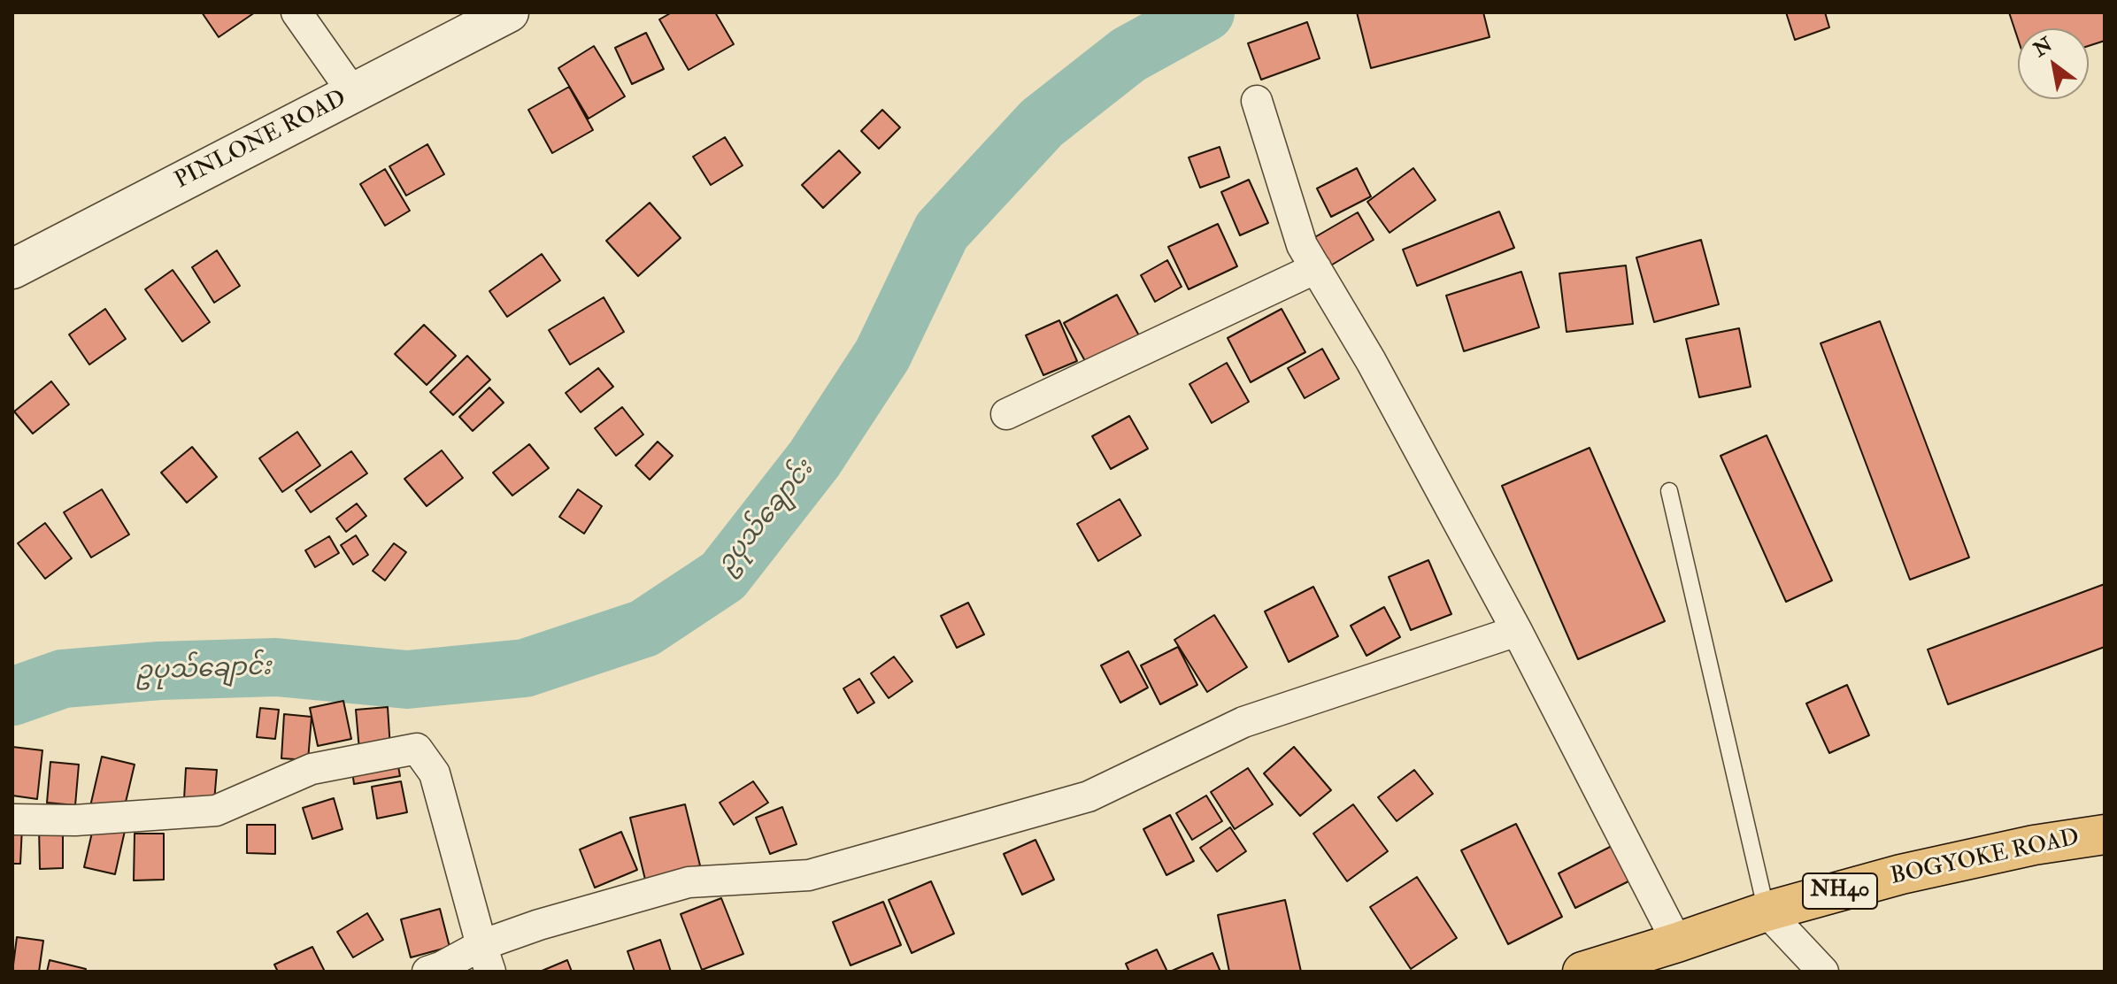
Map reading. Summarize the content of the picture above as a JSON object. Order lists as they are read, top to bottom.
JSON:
{
  "streets": {
    "highway": ["BOGYOKE ROAD", "NH40"],
    "street": ["PINLONE ROAD"]
  },
  "water": ["ဥပုသ်ချောင်း"],
  "north": "top left"
}
